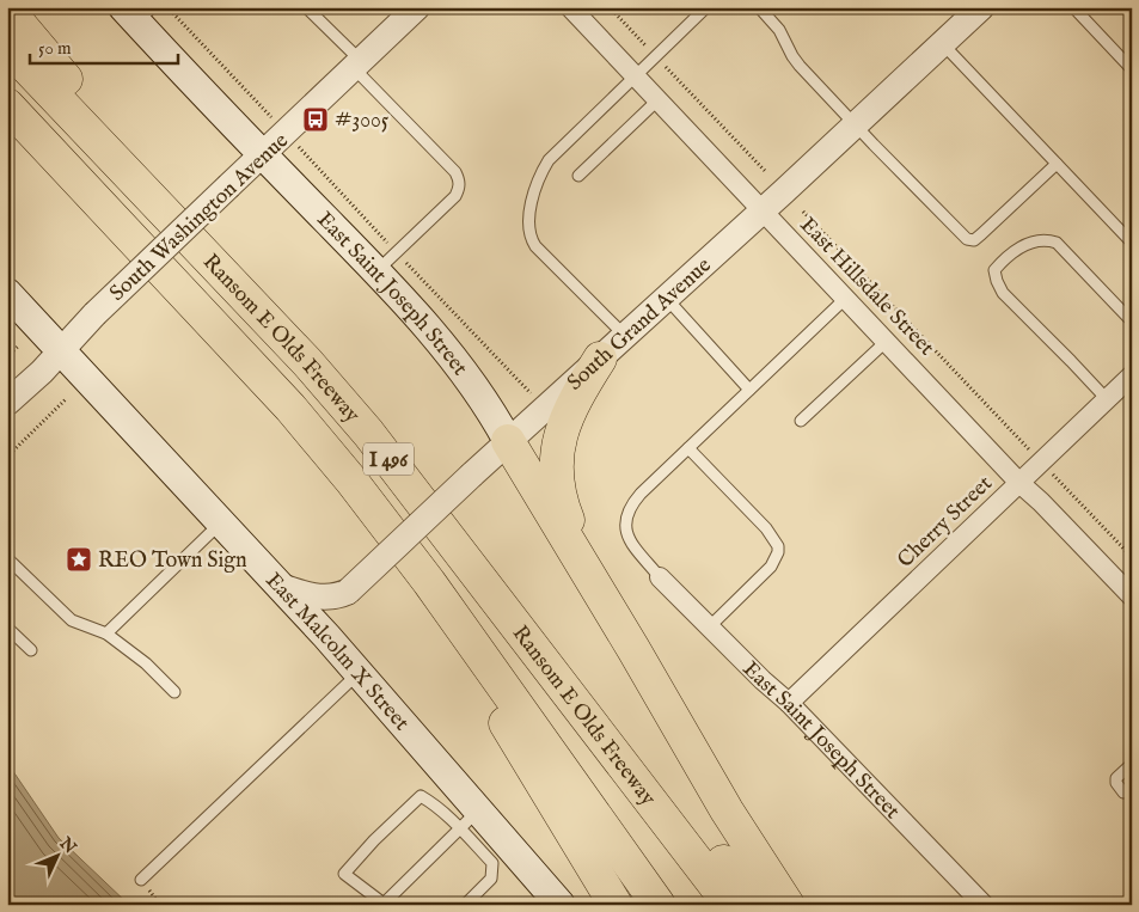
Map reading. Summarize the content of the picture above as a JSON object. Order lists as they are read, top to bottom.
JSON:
{
  "streets": {
    "highway": ["Ransom E Olds Freeway", "I 496"],
    "main road": ["East Saint Joseph Street", "East Malcolm X Street"],
    "street": [
      "South Washington Avenue",
      "East Hillsdale Street",
      "South Grand Avenue",
      "Cherry Street"
    ]
  },
  "crossings": [
    ["South Washington Avenue", "East Saint Joseph Street"],
    ["South Washington Avenue", "East Malcolm X Street"],
    ["East Hillsdale Street", "South Grand Avenue"],
    ["East Hillsdale Street", "Cherry Street"],
    ["East Saint Joseph Street", "South Grand Avenue"],
    ["East Saint Joseph Street", "Cherry Street"],
    ["South Grand Avenue", "East Malcolm X Street"]
  ],
  "places": {
    "bus stop": ["#3005"],
    "place": ["REO Town Sign"]
  },
  "scale_bar": "50 m",
  "north": "top right"
}
